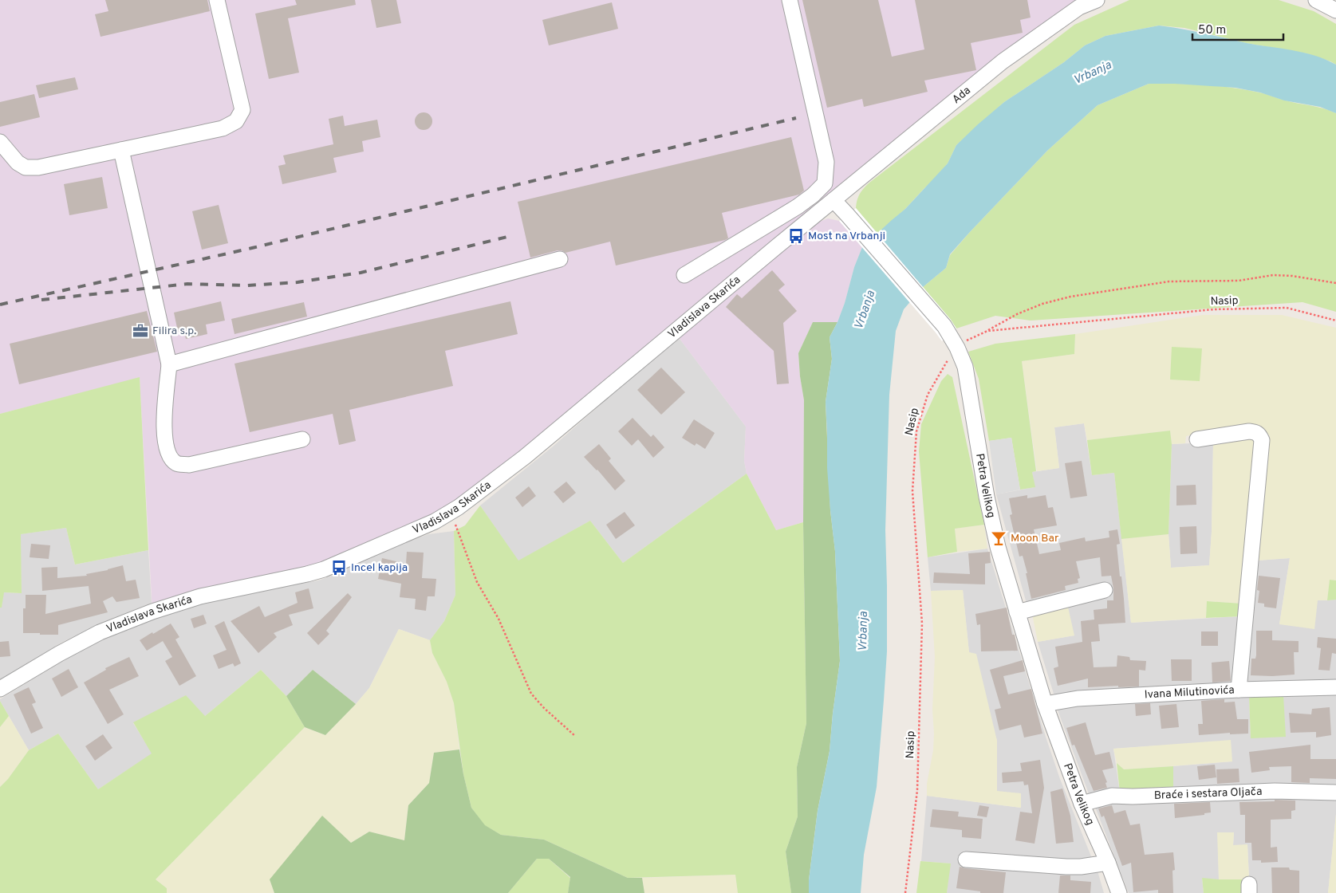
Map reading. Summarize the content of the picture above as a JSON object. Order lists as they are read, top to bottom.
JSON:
{
  "streets": {
    "street": [
      "Ada",
      "Vladislava Skarića",
      "Petra Velikog",
      "Ivana Milutinovića",
      "Braće i sestara Oljača"
    ],
    "path": ["Nasip"]
  },
  "crossings": [
    ["Ada", "Vladislava Skarića"],
    ["Ada", "Petra Velikog"],
    ["Nasip", "Petra Velikog"],
    ["Vladislava Skarića", "Petra Velikog"],
    ["Petra Velikog", "Ivana Milutinovića"],
    ["Petra Velikog", "Braće i sestara Oljača"]
  ],
  "water": ["Vrbanja"],
  "places": {
    "bus stop": ["Most na Vrbanji", "Incel kapija"],
    "office": ["Filira s.p."],
    "bar": ["Moon Bar"]
  },
  "scale_bar": "50 m"
}
